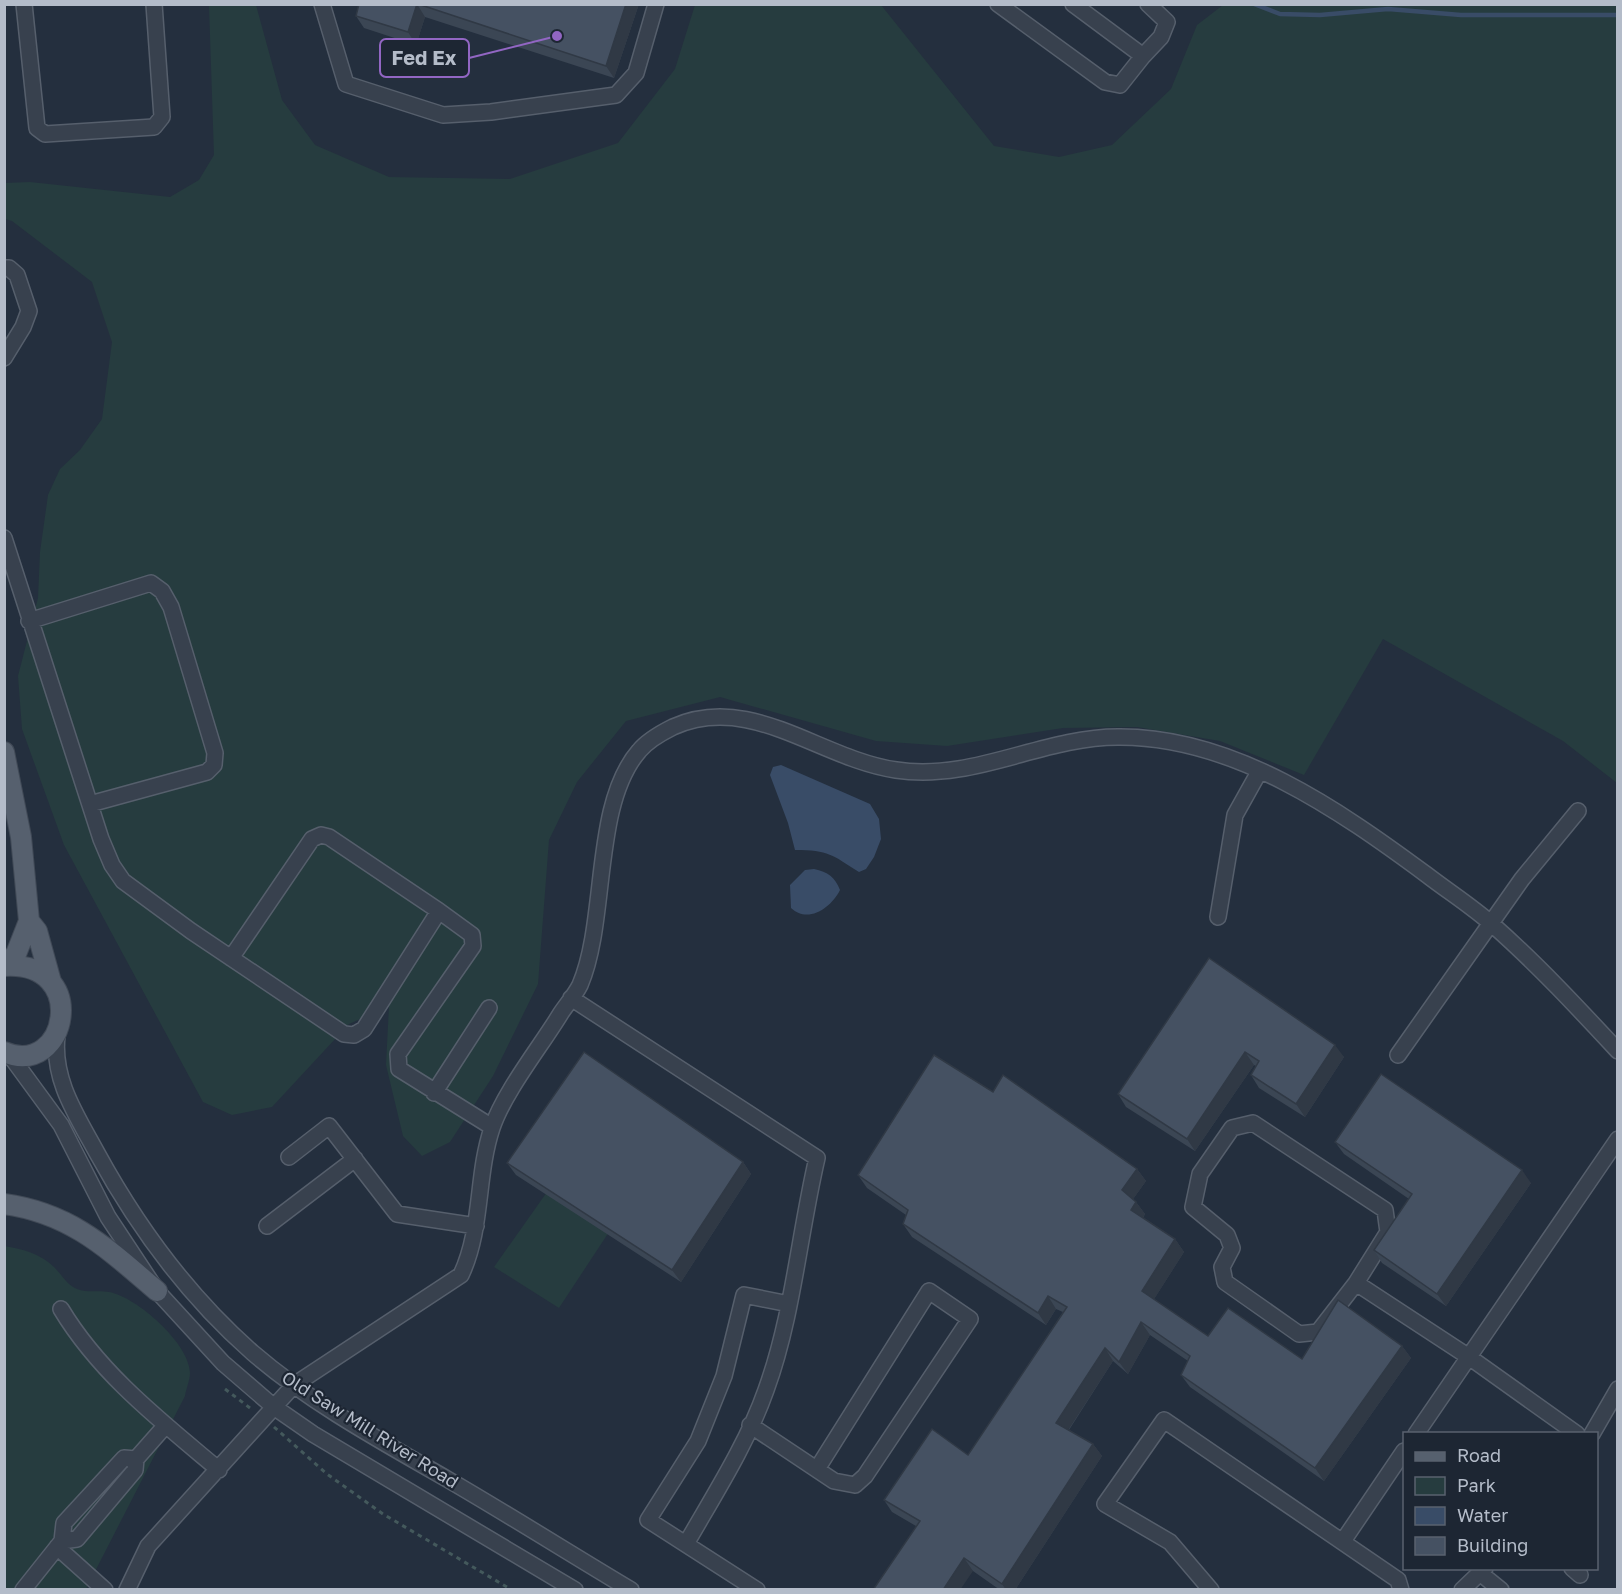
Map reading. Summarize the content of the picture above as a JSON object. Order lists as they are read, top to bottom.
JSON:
{
  "streets": {
    "main road": ["Old Saw Mill River Road"]
  },
  "places": ["Fed Ex"],
  "legend": [
    "Road",
    "Park",
    "Water",
    "Building"
  ]
}
